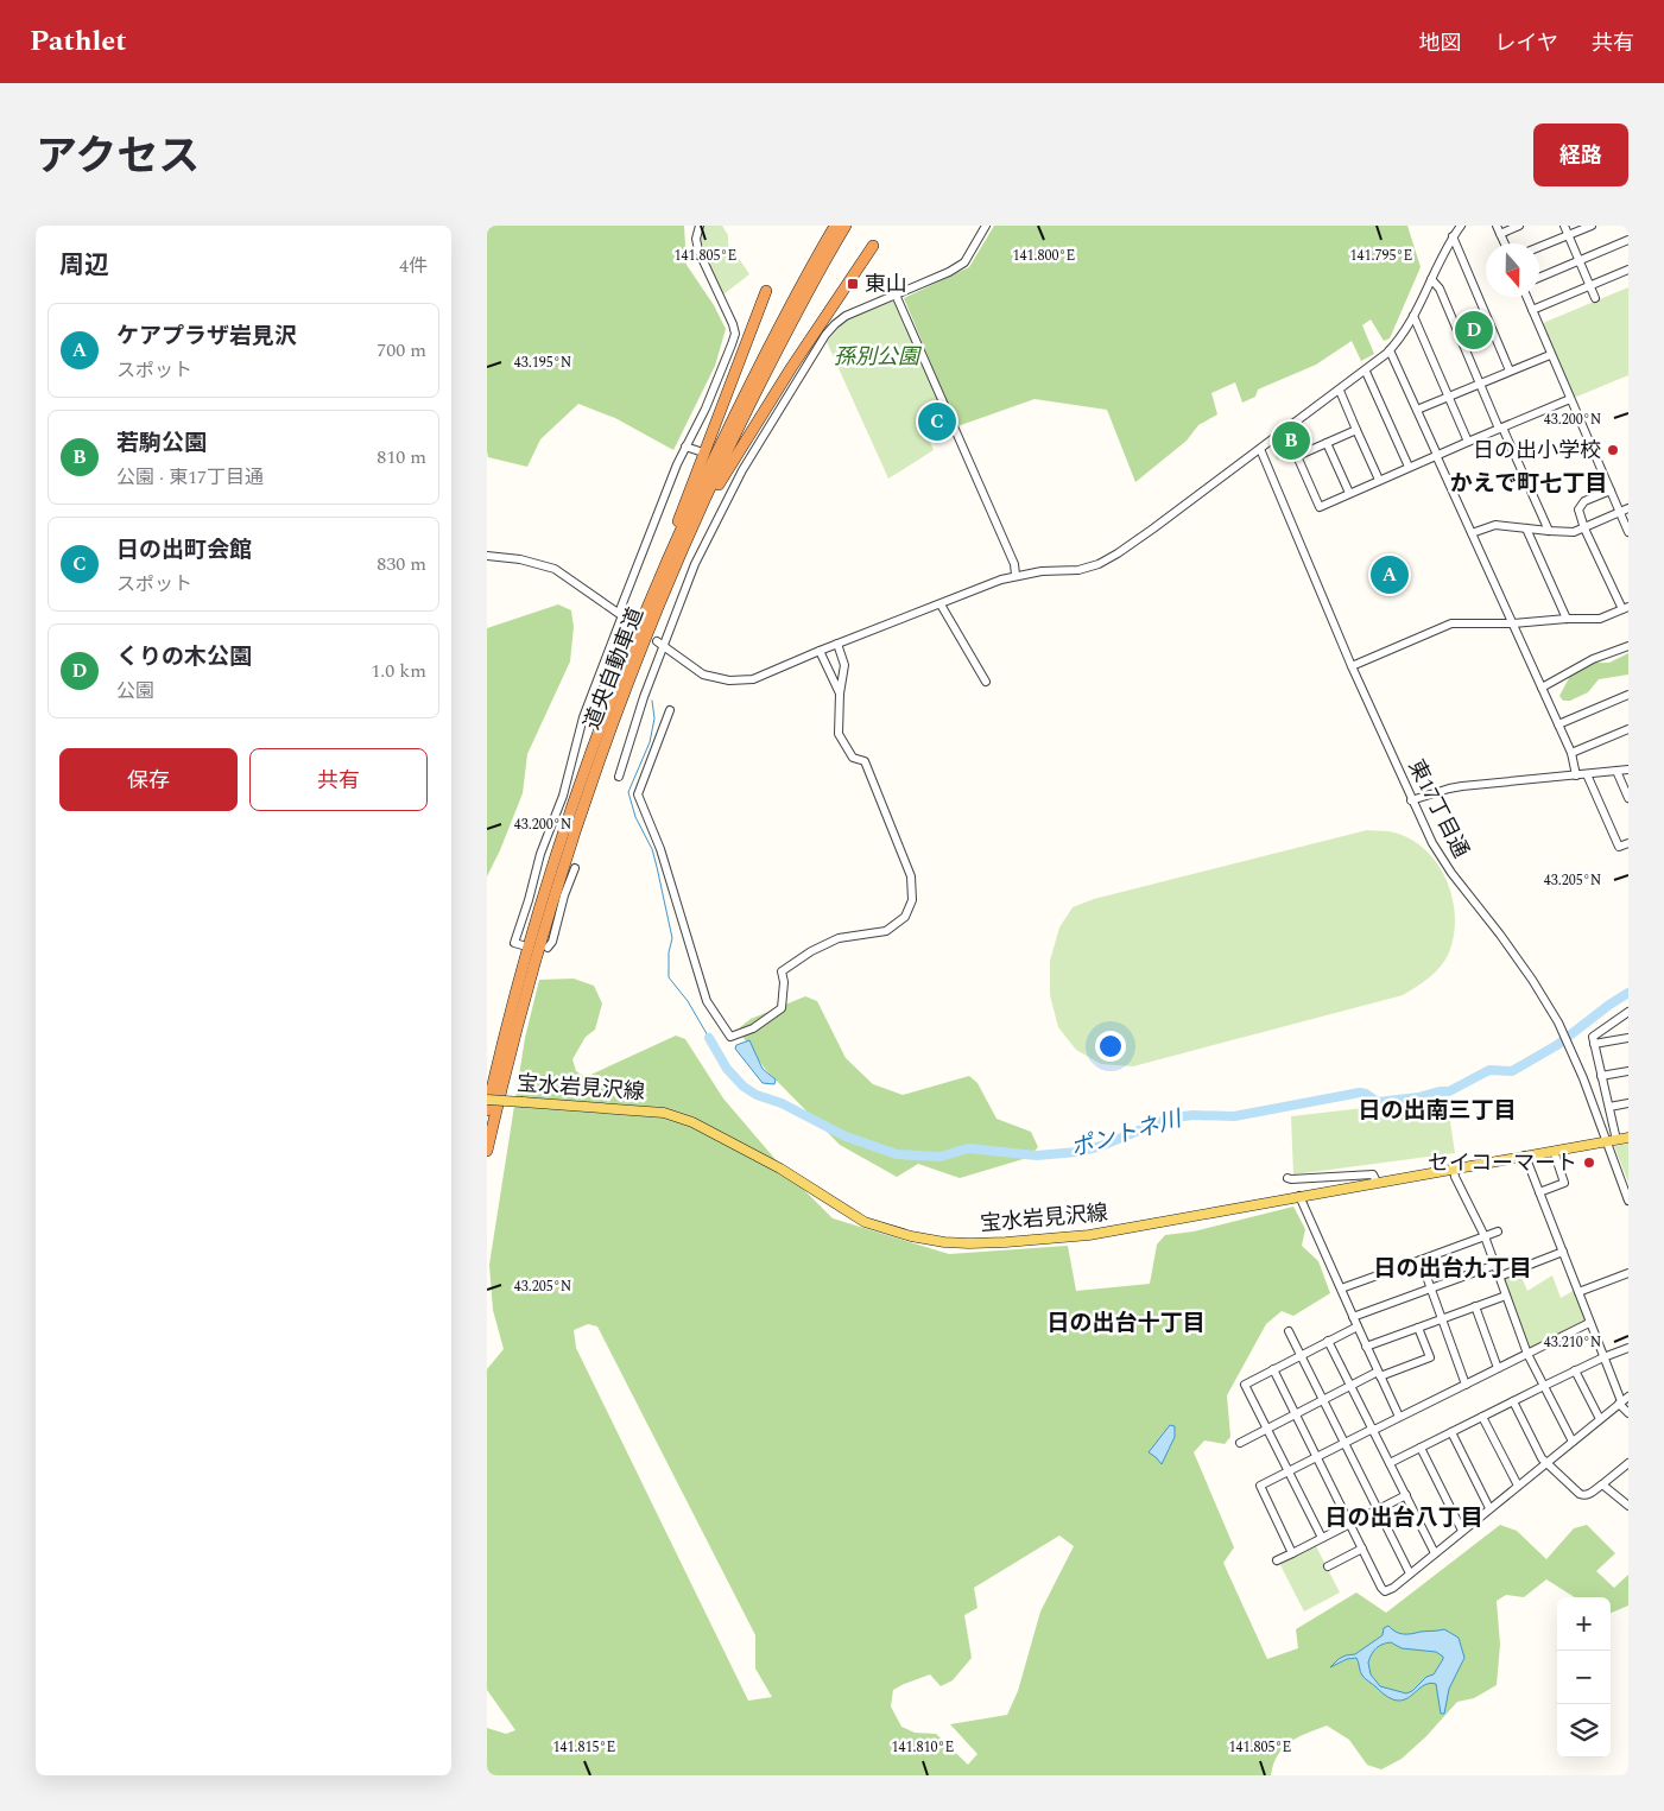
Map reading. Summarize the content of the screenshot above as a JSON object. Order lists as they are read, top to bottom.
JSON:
{
  "streets": {
    "highway": ["道央自動車道"],
    "main road": ["宝水岩見沢線"],
    "street": ["東17丁目通"]
  },
  "crossings": [
    ["東17丁目通", "宝水岩見沢線"]
  ],
  "districts": [
    "かえで町七丁目",
    "日の出南三丁目",
    "日の出台九丁目",
    "日の出台十丁目",
    "日の出台八丁目"
  ],
  "water": ["ポントネ川"],
  "parks": ["孫別公園"],
  "places": {
    "transit": ["東山"],
    "other": ["日の出小学校", "セイコーマート"]
  },
  "north": "bottom",
  "page": {
    "header": "Pathlet",
    "nav": ["地図", "レイヤ", "共有"],
    "title": "アクセス",
    "buttons": [
      "経路",
      ["保存", "共有"]
    ],
    "heading": ["周辺", "4件"],
    "list": [
      {
        "mark": "A",
        "name": "ケアプラザ岩見沢",
        "note": "スポット",
        "value": "700 m"
      },
      {
        "mark": "B",
        "name": "若駒公園",
        "note": "公園 · 東17丁目通",
        "value": "810 m"
      },
      {
        "mark": "C",
        "name": "日の出町会館",
        "note": "スポット",
        "value": "830 m"
      },
      {
        "mark": "D",
        "name": "くりの木公園",
        "note": "公園",
        "value": "1.0 km"
      }
    ],
    "pins": [
      "D",
      "C",
      "B",
      "A"
    ],
    "map_buttons": ["+", "−"]
  },
  "coordinates": [
    "141.805°E",
    "141.800°E",
    "141.795°E",
    "43.195°N",
    "43.200°N",
    "43.205°N",
    "43.210°N",
    "141.815°E",
    "141.810°E"
  ]
}
